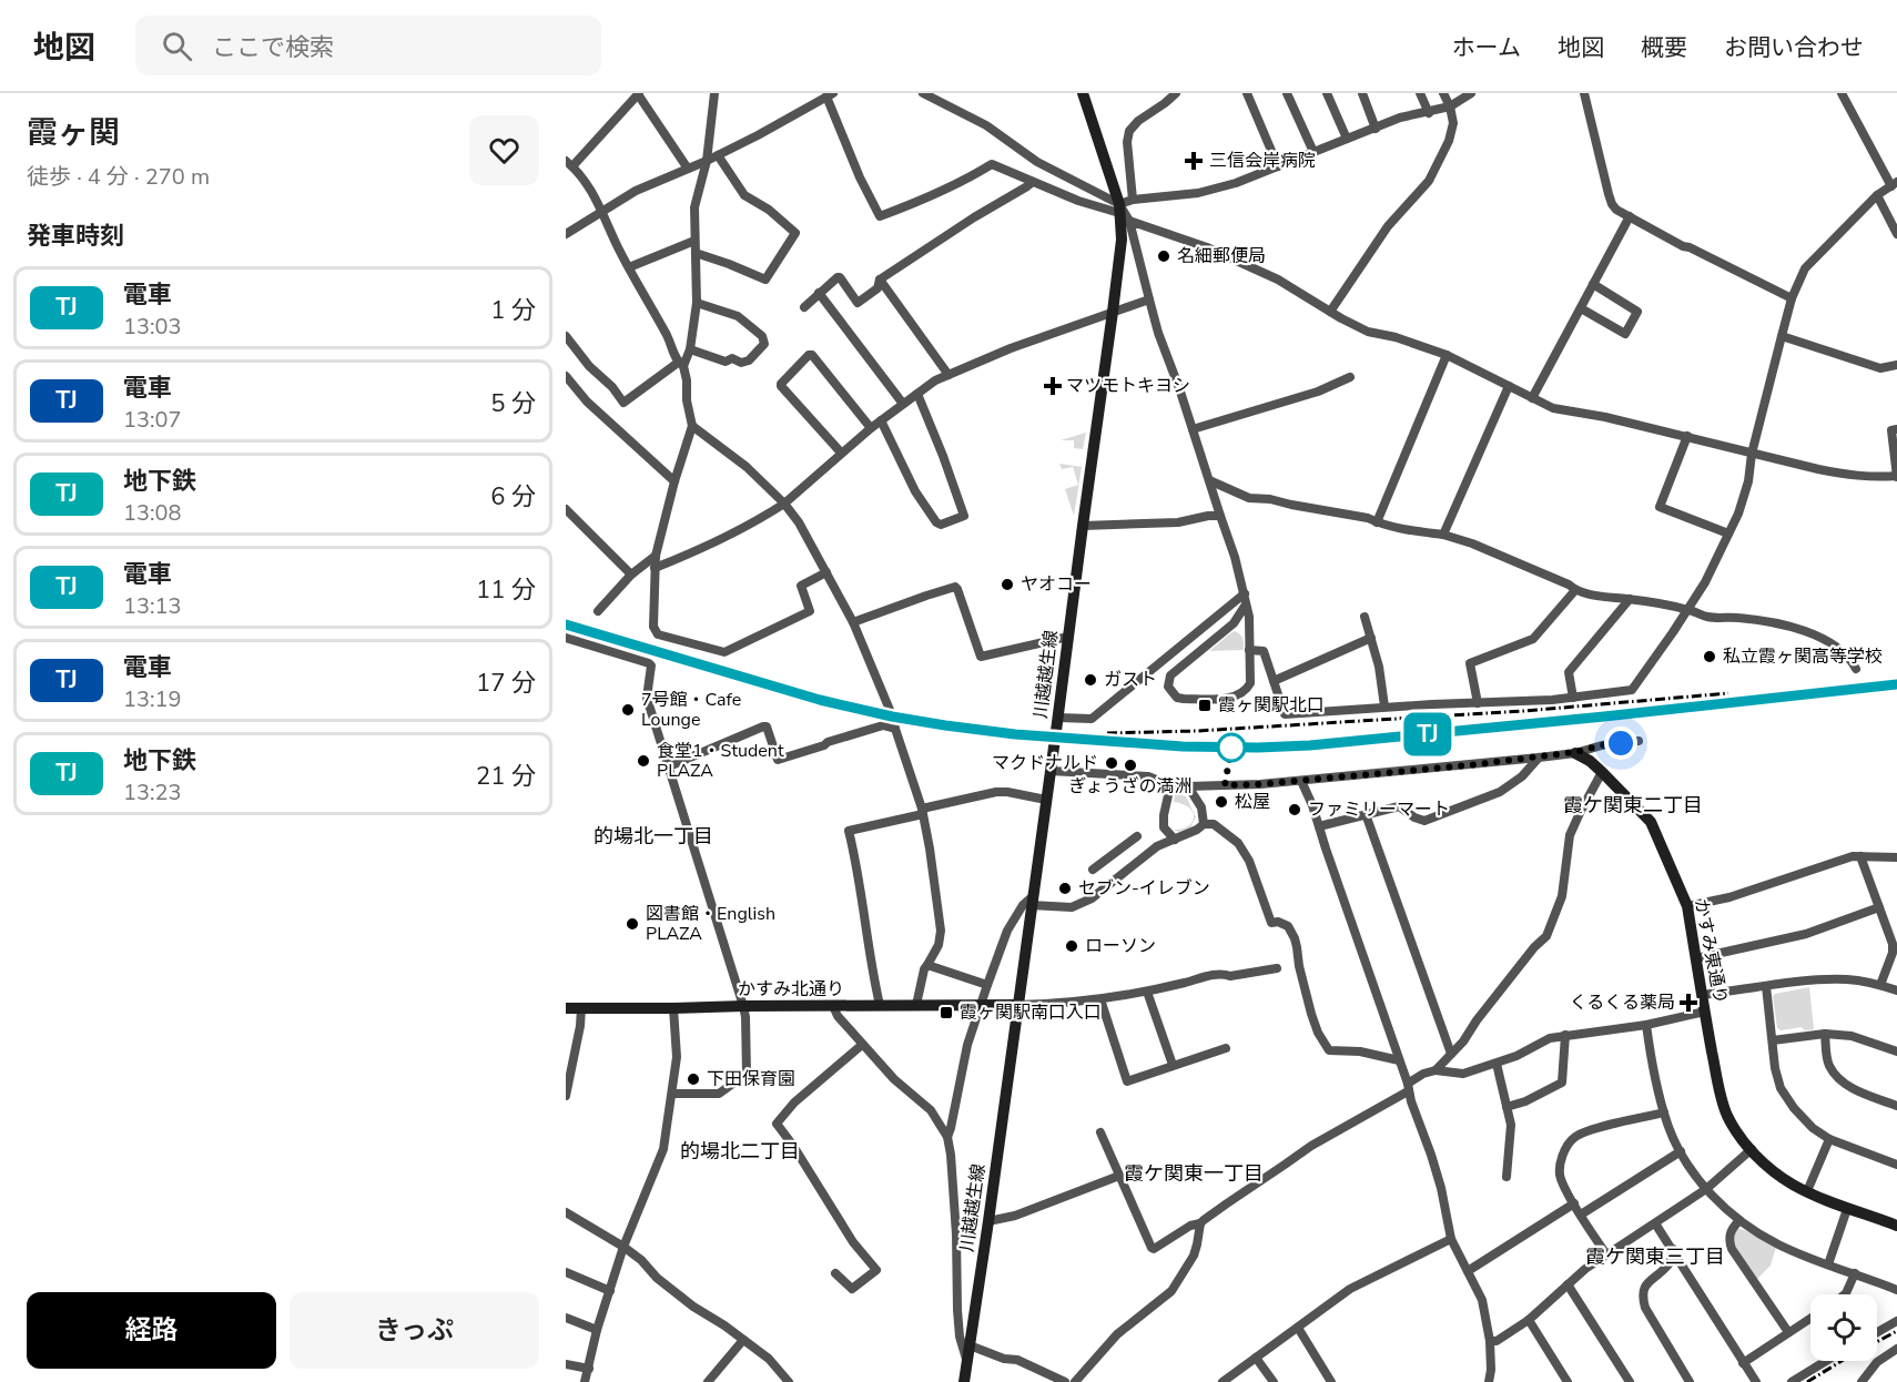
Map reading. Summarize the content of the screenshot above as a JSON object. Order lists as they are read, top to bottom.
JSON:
{
  "streets": {
    "main road": ["川越越生線", "かすみ東通り", "かすみ北通り"]
  },
  "crossings": [
    ["川越越生線", "かすみ北通り"]
  ],
  "districts": [
    "霞ケ関東二丁目",
    "的場北一丁目",
    "的場北二丁目",
    "霞ケ関東一丁目",
    "霞ケ関東三丁目"
  ],
  "places": {
    "health": ["三信会岸病院", "マツモトキヨシ", "くるくる薬局"],
    "other": [
      "名細郵便局",
      "ヤオコー",
      "私立霞ヶ関高等学校",
      "ガスト",
      "7号館・Cafe Lounge",
      "食堂1・Student PLAZA",
      "マクドナルド",
      "ぎょうざの満洲",
      "松屋",
      "ファミリーマート",
      "セブン-イレブン",
      "図書館・English PLAZA",
      "ローソン",
      "下田保育園"
    ],
    "transit": ["霞ヶ関駅北口", "霞ヶ関駅南口入口"]
  },
  "page": {
    "header": "地図",
    "search": "ここで検索",
    "nav": [
      "ホーム",
      "地図",
      "概要",
      "お問い合わせ"
    ],
    "heading": [
      ["霞ヶ関", "徒歩 · 4 分 · 270 m"],
      "発車時刻"
    ],
    "on_map": "TJ",
    "list": [
      {
        "mark": "TJ",
        "name": "電車",
        "note": "13:03",
        "value": "1 分"
      },
      {
        "mark": "TJ",
        "name": "電車",
        "note": "13:07",
        "value": "5 分"
      },
      {
        "mark": "TJ",
        "name": "地下鉄",
        "note": "13:08",
        "value": "6 分"
      },
      {
        "mark": "TJ",
        "name": "電車",
        "note": "13:13",
        "value": "11 分"
      },
      {
        "mark": "TJ",
        "name": "電車",
        "note": "13:19",
        "value": "17 分"
      },
      {
        "mark": "TJ",
        "name": "地下鉄",
        "note": "13:23",
        "value": "21 分"
      }
    ],
    "buttons": ["経路", "きっぷ"]
  }
}
